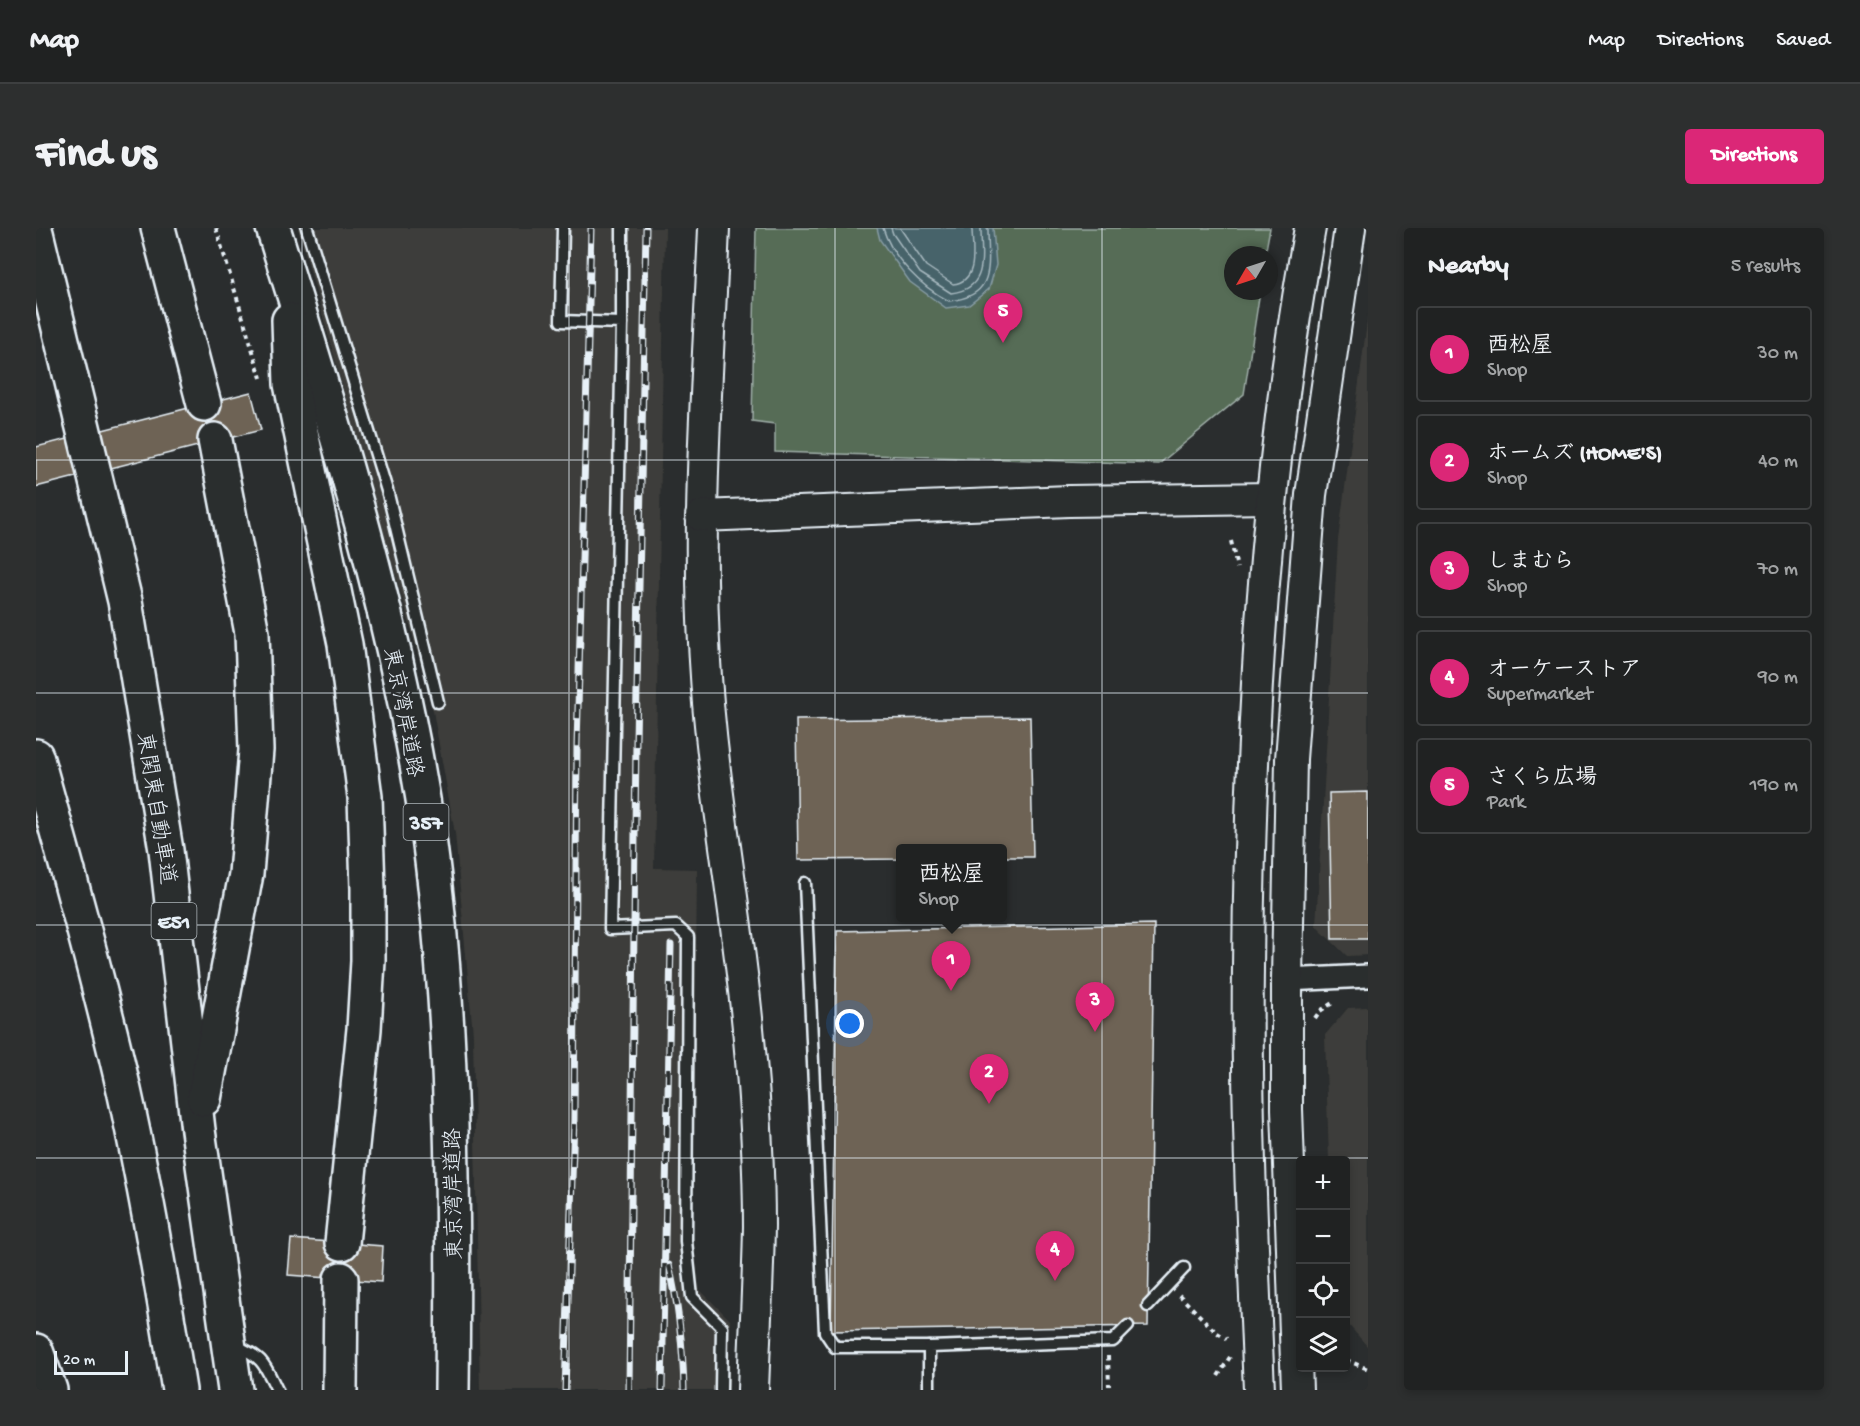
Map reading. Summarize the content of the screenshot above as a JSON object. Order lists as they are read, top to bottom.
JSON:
{
  "streets": {
    "highway": [
      "東京湾岸道路",
      "東関東自動車道",
      "357",
      "E51"
    ]
  },
  "scale_bar": "20 m",
  "north": "bottom left",
  "page": {
    "header": "Map",
    "nav": ["Map", "Directions", "Saved"],
    "buttons": "Directions",
    "title": "Find us",
    "heading": ["Nearby", "5 results"],
    "pins": [
      "5",
      "1",
      "3",
      "2",
      "4"
    ],
    "list": [
      {
        "mark": "1",
        "name": "西松屋",
        "note": "Shop",
        "value": "30 m"
      },
      {
        "mark": "2",
        "name": "ホームズ (HOME'S)",
        "note": "Shop",
        "value": "40 m"
      },
      {
        "mark": "3",
        "name": "しまむら",
        "note": "Shop",
        "value": "70 m"
      },
      {
        "mark": "4",
        "name": "オーケーストア",
        "note": "Supermarket",
        "value": "90 m"
      },
      {
        "mark": "5",
        "name": "さくら広場",
        "note": "Park",
        "value": "190 m"
      }
    ],
    "popup": ["西松屋", "Shop"],
    "map_buttons": ["+", "−"],
    "scale": "20 m"
  }
}
